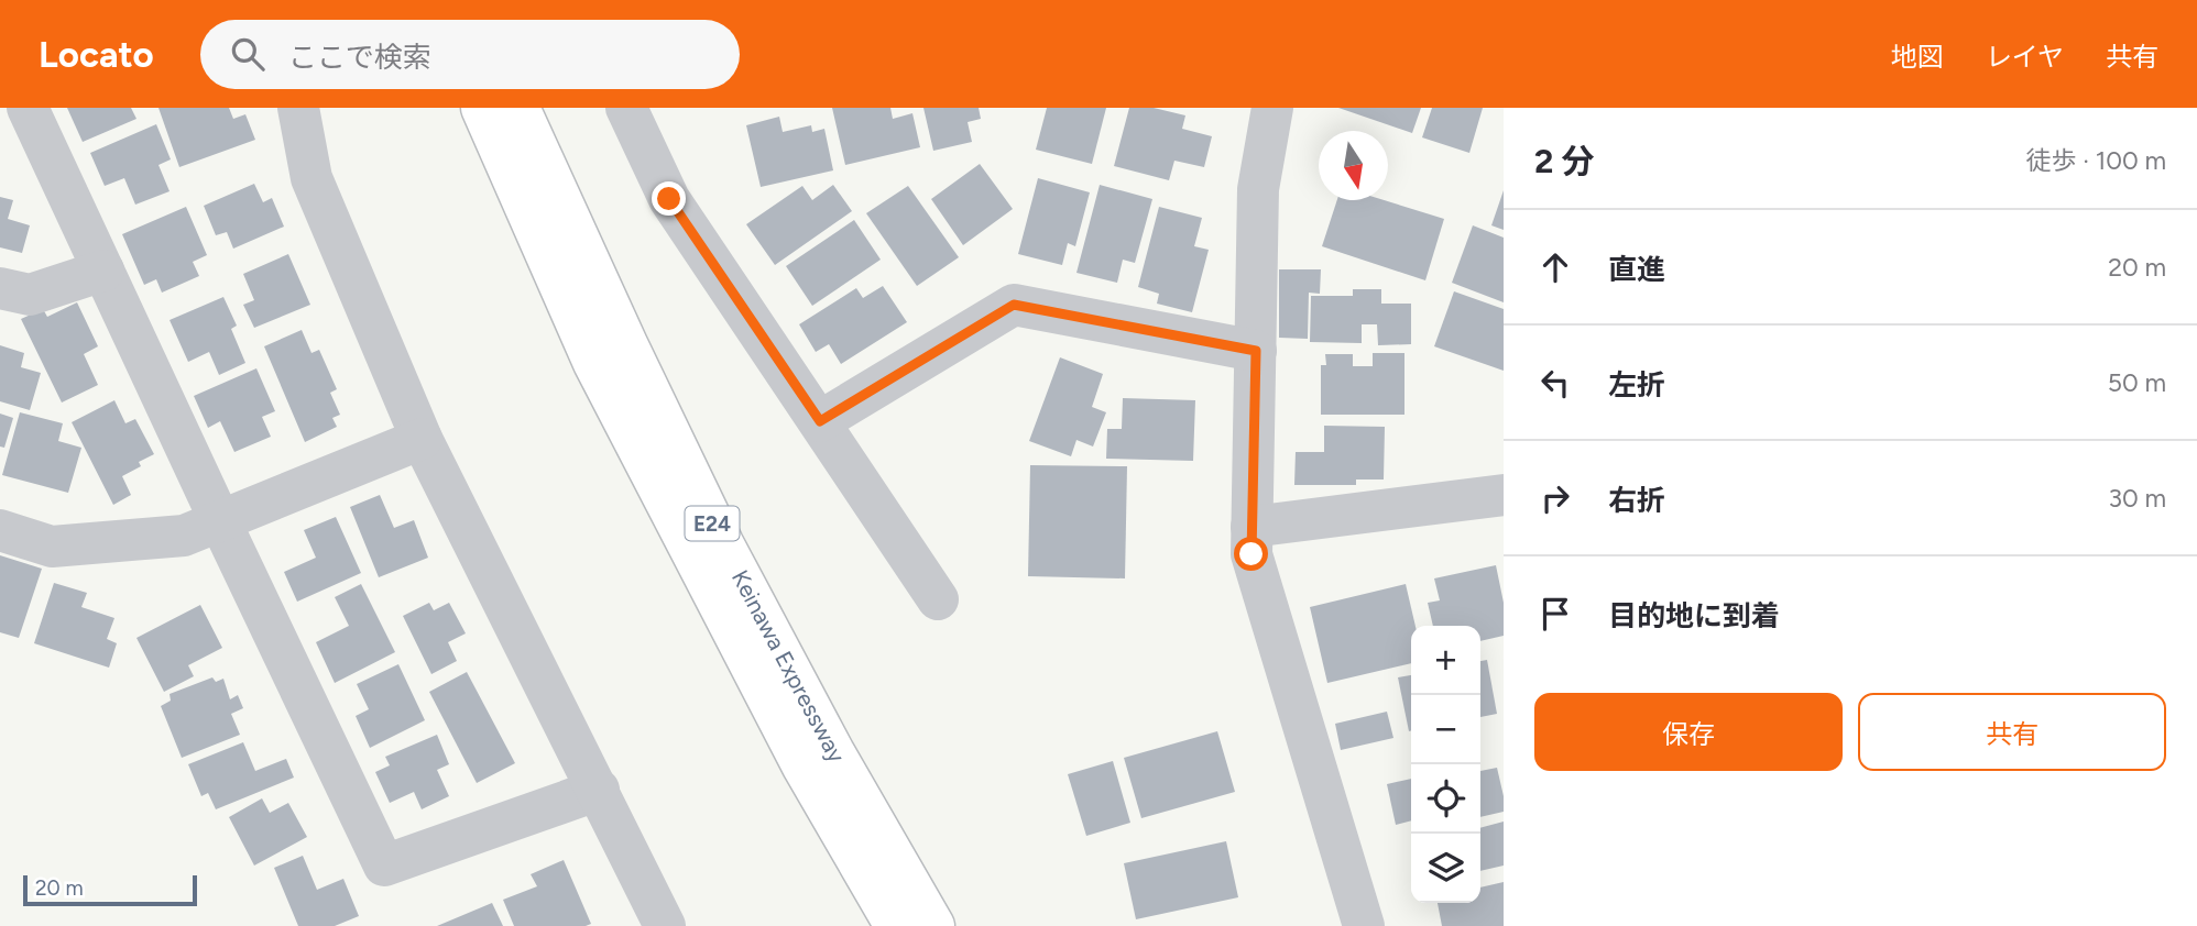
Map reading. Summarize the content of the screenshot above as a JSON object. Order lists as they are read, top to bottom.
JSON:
{
  "streets": {
    "highway": ["E24", "Keinawa Expressway"]
  },
  "scale_bar": "20 m",
  "north": "bottom",
  "page": {
    "header": "Locato",
    "search": "ここで検索",
    "nav": ["地図", "レイヤ", "共有"],
    "heading": ["2 分", "徒歩 · 100 m"],
    "list": [
      ["直進", "20 m"],
      ["左折", "50 m"],
      ["右折", "30 m"],
      "目的地に到着"
    ],
    "map_buttons": ["+", "−"],
    "buttons": ["保存", "共有"],
    "scale": "20 m"
  }
}
